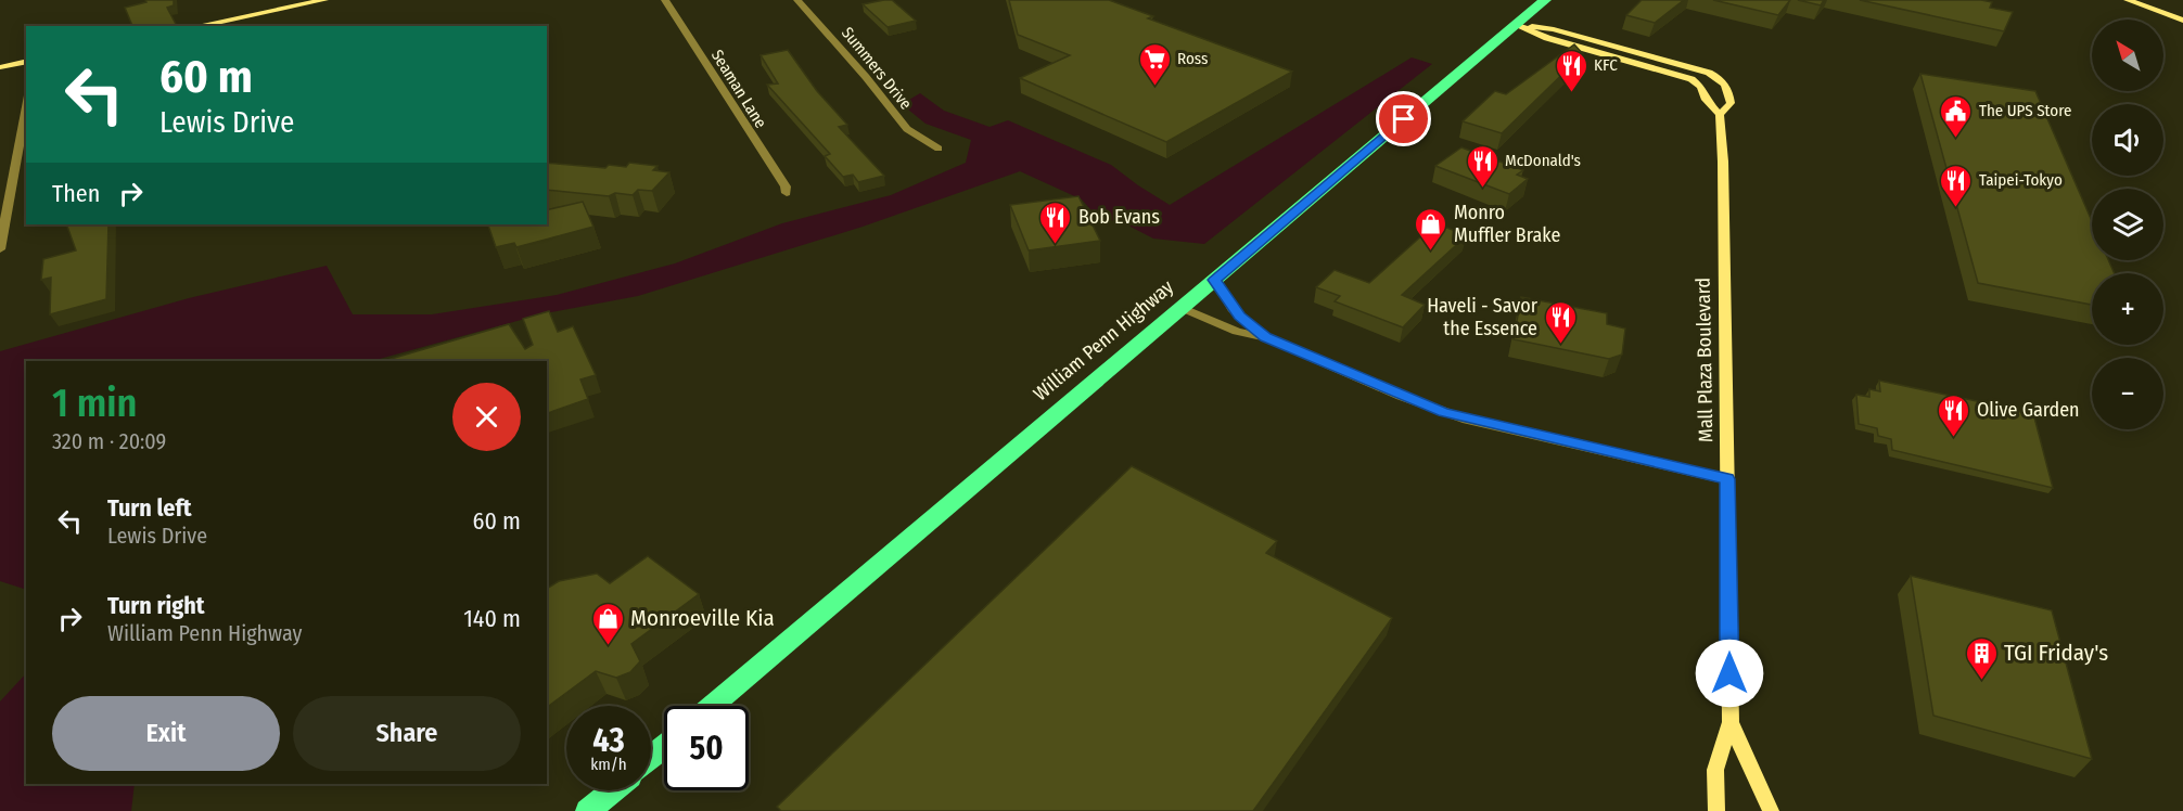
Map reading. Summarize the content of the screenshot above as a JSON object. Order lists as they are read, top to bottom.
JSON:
{
  "streets": {
    "highway": ["William Penn Highway"],
    "main road": ["Mall Plaza Boulevard"],
    "street": ["Summers Drive", "Seaman Lane"]
  },
  "crossings": [
    ["William Penn Highway", "Mall Plaza Boulevard"]
  ],
  "places": {
    "supermarket": ["Ross"],
    "restaurant": [
      "KFC",
      "McDonald's",
      "Taipei-Tokyo",
      "Bob Evans",
      "Haveli - Savor the Essence",
      "Olive Garden"
    ],
    "public building": ["The UPS Store"],
    "shop": ["Monro Muffler Brake", "Monroeville Kia"],
    "building": ["TGI Friday's"]
  },
  "north": "top left",
  "page": {
    "map_buttons": ["+", "−"],
    "turn": ["60 m", "Lewis Drive"],
    "then": "Then",
    "heading": ["1 min", "320 m · 20:09"],
    "list": [
      {
        "name": "Turn left",
        "note": "Lewis Drive",
        "value": "60 m"
      },
      {
        "name": "Turn right",
        "note": "William Penn Highway",
        "value": "140 m"
      }
    ],
    "buttons": ["Exit", "Share"],
    "speed": "43 km/h",
    "limit": "50"
  }
}
